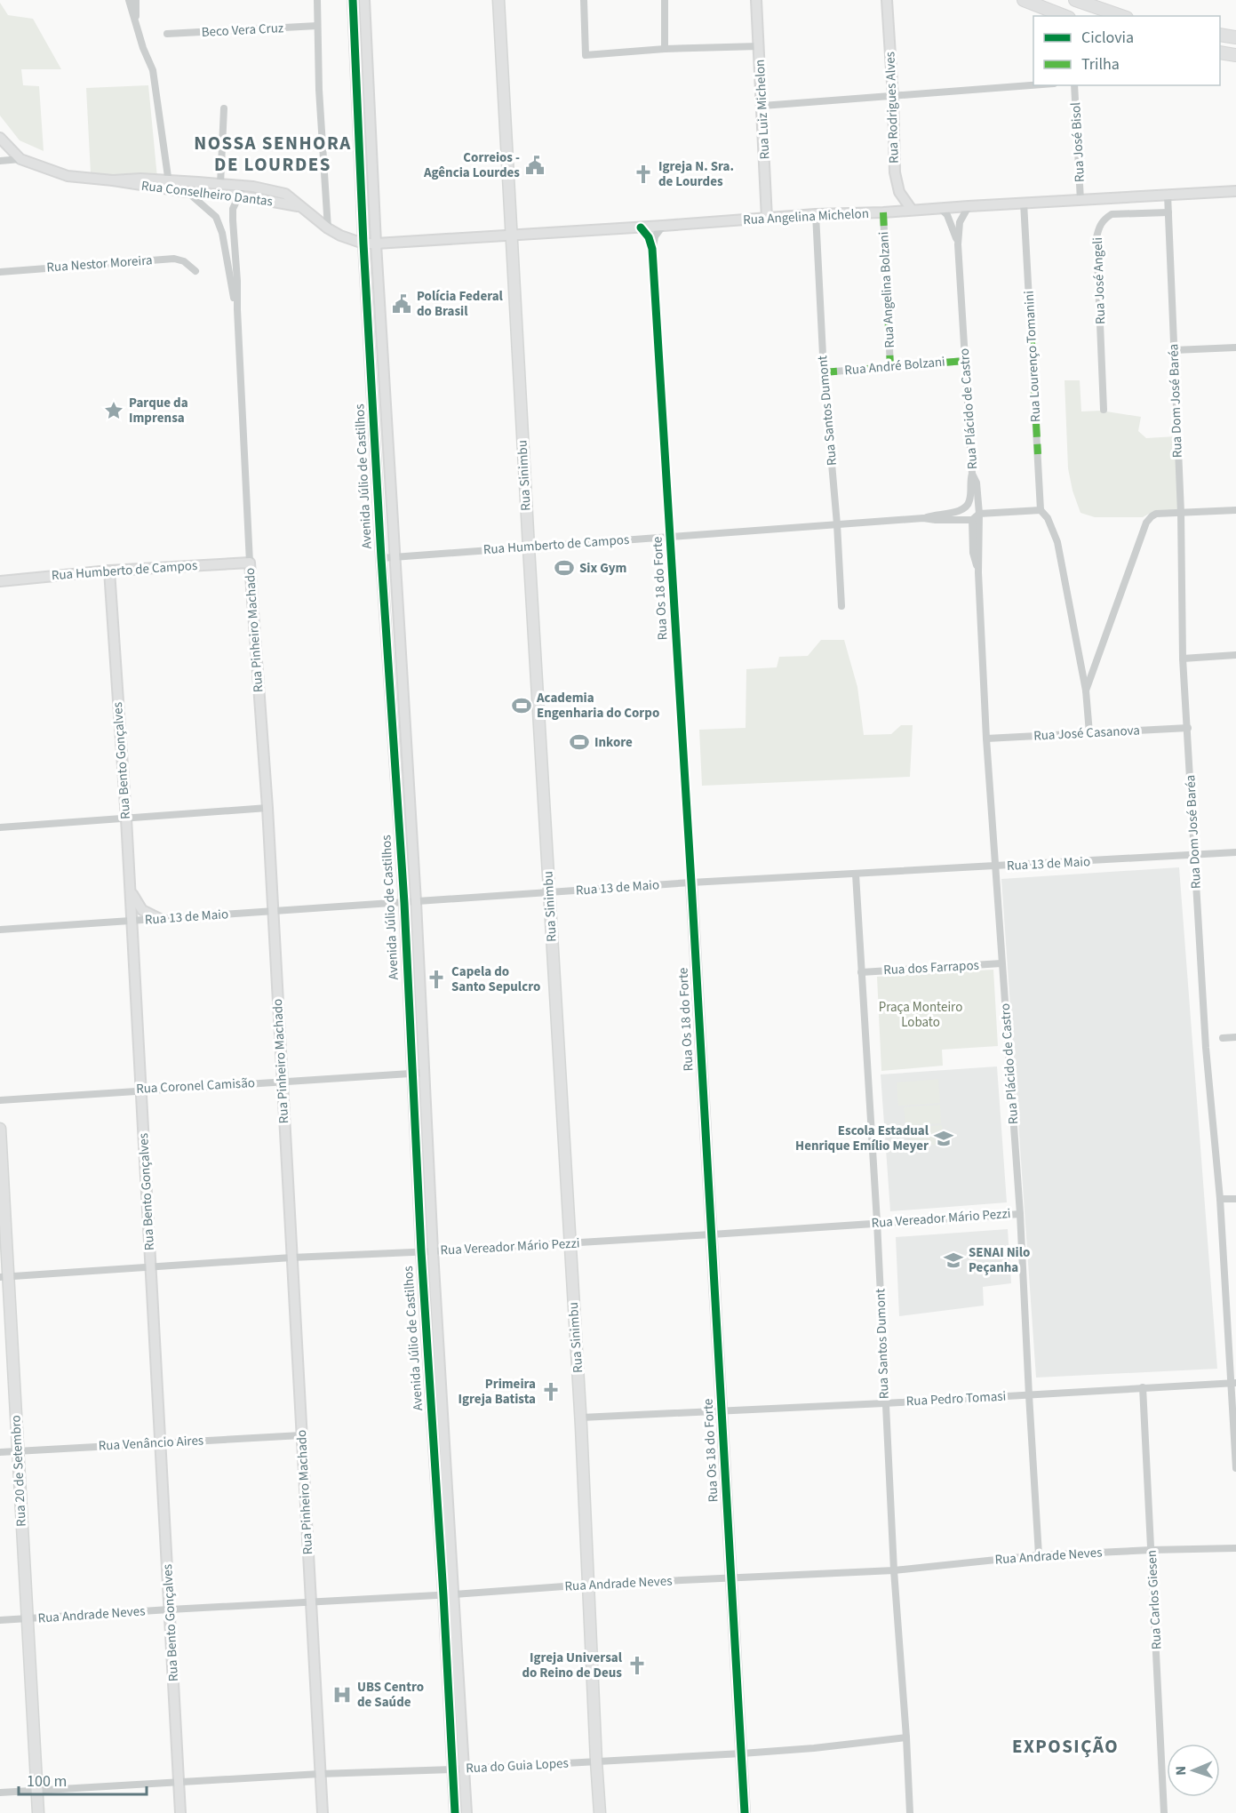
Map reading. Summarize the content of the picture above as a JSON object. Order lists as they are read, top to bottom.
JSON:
{
  "streets": {
    "main road": ["Rua Sinimbu", "Rua 20 de Setembro"],
    "street": [
      "Beco Vera Cruz",
      "Rua Rodrigues Alves",
      "Rua Luiz Michelon",
      "Rua José Bisol",
      "Rua Conselheiro Dantas",
      "Rua Angelina Michelon",
      "Rua Nestor Moreira",
      "Rua José Angeli",
      "Rua Angelina Bolzani",
      "Rua Lourenço Tomanini",
      "Rua André Bolzani",
      "Rua Dom José Baréa",
      "Rua Plácido de Castro",
      "Rua Santos Dumont",
      "Avenida Júlio de Castilhos",
      "Rua Humberto de Campos",
      "Rua Os 18 do Forte",
      "Rua Pinheiro Machado",
      "Rua José Casanova",
      "Rua Bento Gonçalves",
      "Rua 13 de Maio",
      "Rua dos Farrapos",
      "Rua Coronel Camisão",
      "Rua Vereador Mário Pezzi",
      "Rua Pedro Tomasi",
      "Rua Venâncio Aires",
      "Rua Andrade Neves",
      "Rua Carlos Giesen",
      "Rua do Guia Lopes"
    ]
  },
  "crossings": [
    ["Rua Rodrigues Alves", "Rua Angelina Michelon"],
    ["Rua Luiz Michelon", "Rua Angelina Michelon"],
    ["Rua José Bisol", "Rua Angelina Michelon"],
    ["Rua Conselheiro Dantas", "Rua Angelina Michelon"],
    ["Rua Conselheiro Dantas", "Avenida Júlio de Castilhos"],
    ["Rua Conselheiro Dantas", "Rua Pinheiro Machado"],
    ["Rua Angelina Michelon", "Rua Angelina Bolzani"],
    ["Rua Angelina Michelon", "Rua Lourenço Tomanini"],
    ["Rua Angelina Michelon", "Rua Dom José Baréa"],
    ["Rua Angelina Michelon", "Rua Plácido de Castro"],
    ["Rua Angelina Michelon", "Rua Santos Dumont"],
    ["Rua Angelina Michelon", "Rua Sinimbu"],
    ["Rua Angelina Michelon", "Avenida Júlio de Castilhos"],
    ["Rua Angelina Michelon", "Rua Os 18 do Forte"],
    ["Rua José Angeli", "Rua Dom José Baréa"],
    ["Rua Angelina Bolzani", "Rua André Bolzani"],
    ["Rua André Bolzani", "Rua Plácido de Castro"],
    ["Rua André Bolzani", "Rua Santos Dumont"],
    ["Rua Dom José Baréa", "Rua José Casanova"],
    ["Rua Dom José Baréa", "Rua 13 de Maio"],
    ["Rua Dom José Baréa", "Rua Pedro Tomasi"],
    ["Rua Plácido de Castro", "Rua Humberto de Campos"],
    ["Rua Plácido de Castro", "Rua José Casanova"],
    ["Rua Plácido de Castro", "Rua 13 de Maio"],
    ["Rua Plácido de Castro", "Rua dos Farrapos"],
    ["Rua Plácido de Castro", "Rua Vereador Mário Pezzi"],
    ["Rua Plácido de Castro", "Rua Pedro Tomasi"],
    ["Rua Plácido de Castro", "Rua Andrade Neves"],
    ["Rua Santos Dumont", "Rua Humberto de Campos"],
    ["Rua Santos Dumont", "Rua 13 de Maio"],
    ["Rua Santos Dumont", "Rua dos Farrapos"],
    ["Rua Santos Dumont", "Rua Vereador Mário Pezzi"],
    ["Rua Santos Dumont", "Rua Pedro Tomasi"],
    ["Rua Santos Dumont", "Rua Andrade Neves"],
    ["Rua Santos Dumont", "Rua do Guia Lopes"],
    ["Rua Sinimbu", "Rua Humberto de Campos"],
    ["Rua Sinimbu", "Rua 13 de Maio"],
    ["Rua Sinimbu", "Rua Vereador Mário Pezzi"],
    ["Rua Sinimbu", "Rua Pedro Tomasi"],
    ["Rua Sinimbu", "Rua Andrade Neves"],
    ["Rua Sinimbu", "Rua do Guia Lopes"],
    ["Avenida Júlio de Castilhos", "Rua Humberto de Campos"],
    ["Avenida Júlio de Castilhos", "Rua 13 de Maio"],
    ["Avenida Júlio de Castilhos", "Rua Coronel Camisão"],
    ["Avenida Júlio de Castilhos", "Rua Vereador Mário Pezzi"],
    ["Avenida Júlio de Castilhos", "Rua Andrade Neves"],
    ["Avenida Júlio de Castilhos", "Rua do Guia Lopes"],
    ["Rua Humberto de Campos", "Rua Os 18 do Forte"],
    ["Rua Humberto de Campos", "Rua Pinheiro Machado"],
    ["Rua Humberto de Campos", "Rua Bento Gonçalves"],
    ["Rua Os 18 do Forte", "Rua 13 de Maio"],
    ["Rua Os 18 do Forte", "Rua Vereador Mário Pezzi"],
    ["Rua Os 18 do Forte", "Rua Pedro Tomasi"],
    ["Rua Os 18 do Forte", "Rua Andrade Neves"],
    ["Rua Os 18 do Forte", "Rua do Guia Lopes"],
    ["Rua Pinheiro Machado", "Rua 13 de Maio"],
    ["Rua Pinheiro Machado", "Rua Coronel Camisão"],
    ["Rua Pinheiro Machado", "Rua Vereador Mário Pezzi"],
    ["Rua Pinheiro Machado", "Rua Venâncio Aires"],
    ["Rua Pinheiro Machado", "Rua Andrade Neves"],
    ["Rua Pinheiro Machado", "Rua do Guia Lopes"],
    ["Rua Bento Gonçalves", "Rua 13 de Maio"],
    ["Rua Bento Gonçalves", "Rua Coronel Camisão"],
    ["Rua Bento Gonçalves", "Rua Vereador Mário Pezzi"],
    ["Rua Bento Gonçalves", "Rua Venâncio Aires"],
    ["Rua Bento Gonçalves", "Rua Andrade Neves"],
    ["Rua Bento Gonçalves", "Rua do Guia Lopes"],
    ["Rua Vereador Mário Pezzi", "Rua 20 de Setembro"],
    ["Rua Pedro Tomasi", "Rua Carlos Giesen"],
    ["Rua Venâncio Aires", "Rua 20 de Setembro"],
    ["Rua 20 de Setembro", "Rua Andrade Neves"],
    ["Rua 20 de Setembro", "Rua do Guia Lopes"],
    ["Rua Andrade Neves", "Rua Carlos Giesen"]
  ],
  "districts": ["NOSSA SENHORA DE LOURDES", "EXPOSIÇÃO"],
  "parks": ["Praça Monteiro Lobato"],
  "places": {
    "public building": ["Correios - Agência Lourdes", "Polícia Federal do Brasil"],
    "church": [
      "Igreja N. Sra. de Lourdes",
      "Capela do Santo Sepulcro",
      "Primeira Igreja Batista",
      "Igreja Universal do Reino de Deus"
    ],
    "place": ["Parque da Imprensa"],
    "sports": ["Six Gym", "Academia Engenharia do Corpo", "Inkore"],
    "school or university": ["Escola Estadual Henrique Emílio Meyer", "SENAI Nilo Peçanha"],
    "hospital": ["UBS Centro de Saúde"]
  },
  "legend": ["Ciclovia", "Trilha"],
  "scale_bar": "100 m",
  "north": "left"
}
